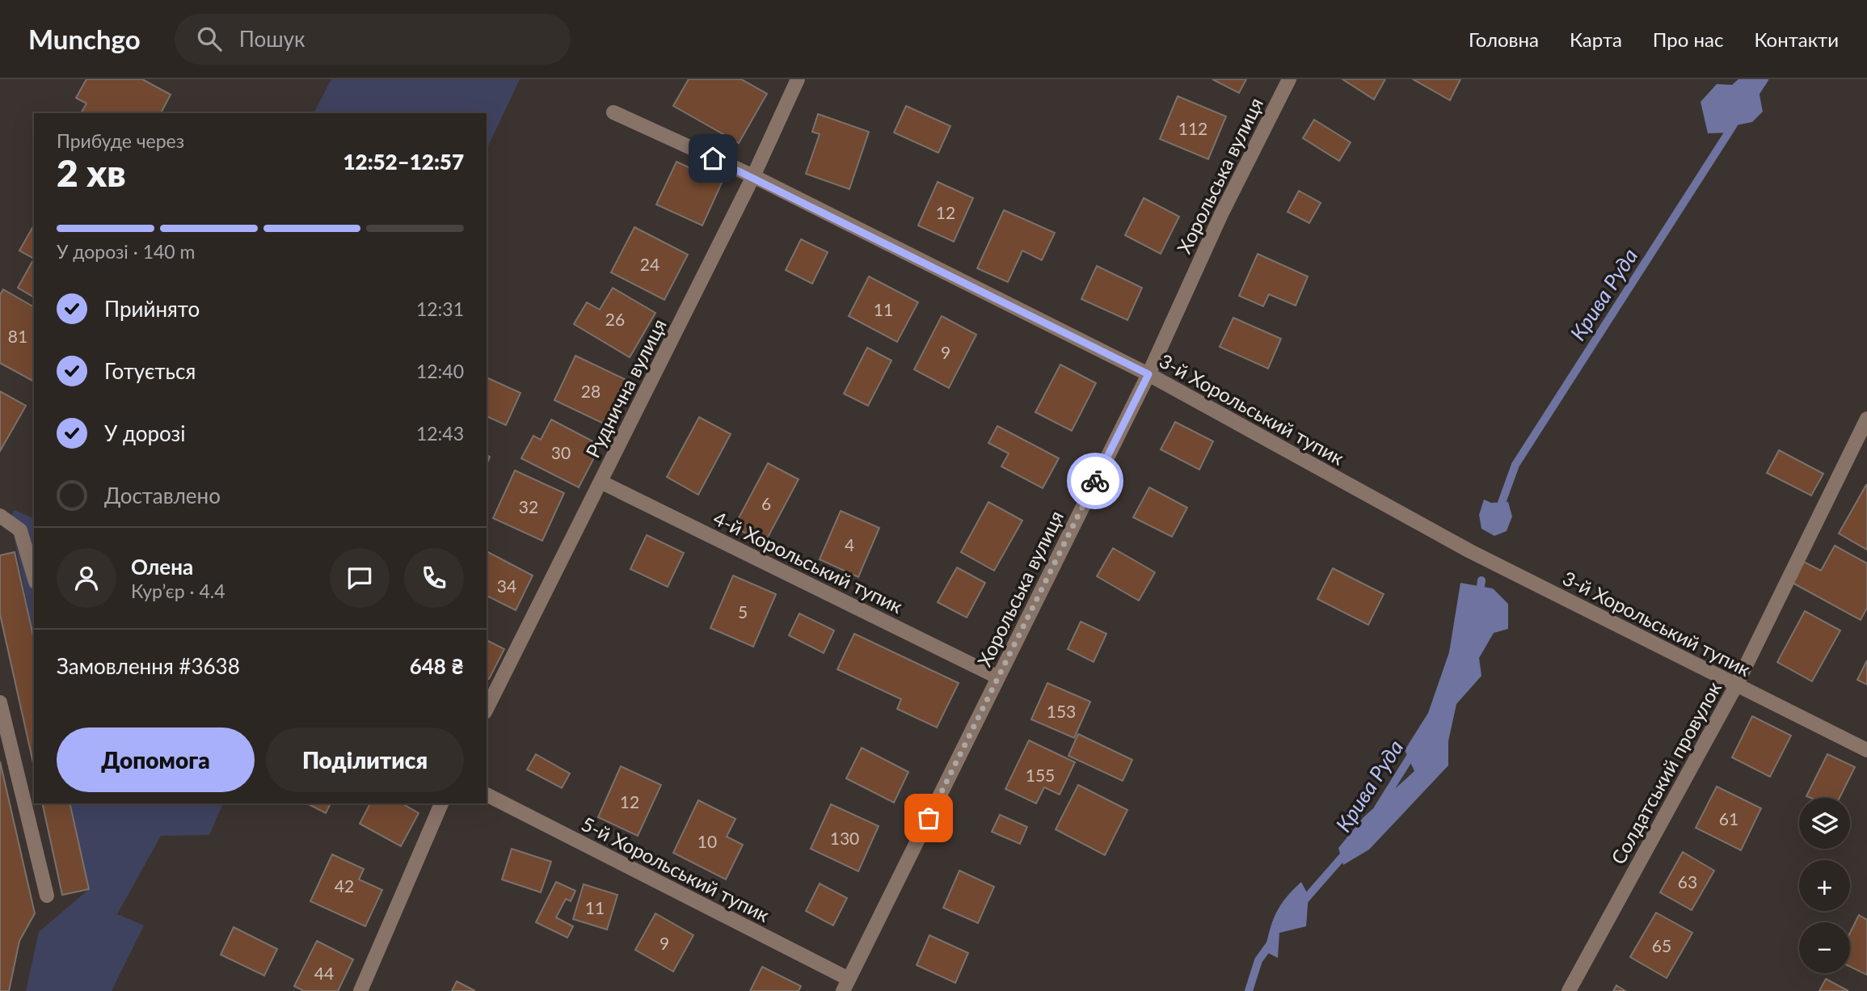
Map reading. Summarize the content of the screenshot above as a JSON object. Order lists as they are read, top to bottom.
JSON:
{
  "streets": {
    "street": [
      "Хорольська вулиця",
      "Руднична вулиця",
      "3-й Хорольський тупик",
      "4-й Хорольський тупик",
      "Солдатський провулок",
      "5-й Хорольський тупик"
    ]
  },
  "crossings": [
    ["Хорольська вулиця", "3-й Хорольський тупик"],
    ["Хорольська вулиця", "4-й Хорольський тупик"],
    ["Хорольська вулиця", "5-й Хорольський тупик"],
    ["Руднична вулиця", "3-й Хорольський тупик"],
    ["Руднична вулиця", "4-й Хорольський тупик"],
    ["3-й Хорольський тупик", "Солдатський провулок"]
  ],
  "water": ["Крива Руда"],
  "house_numbers": [
    "112",
    "12",
    "24",
    "11",
    "26",
    "81",
    "9",
    "28",
    "30",
    "6",
    "32",
    "4",
    "34",
    "5",
    "153",
    "155",
    "12",
    "61",
    "130",
    "10",
    "63",
    "42",
    "11",
    "9",
    "65",
    "44"
  ],
  "page": {
    "header": "Munchgo",
    "search": "Пошук",
    "nav": [
      "Головна",
      "Карта",
      "Про нас",
      "Контакти"
    ],
    "heading": ["2 хв", "Прибуде через", "12:52–12:57"],
    "panel": [
      "Олена",
      "Кур’єр · 4.4",
      "Замовлення #3638",
      "648 ₴"
    ],
    "bar": "У дорозі · 140 m",
    "list": [
      ["Прийнято", "12:31"],
      ["Готується", "12:40"],
      ["У дорозі", "12:43"],
      "Доставлено"
    ],
    "buttons": ["Допомога", "Поділитися"],
    "map_buttons": ["+", "−"]
  }
}
